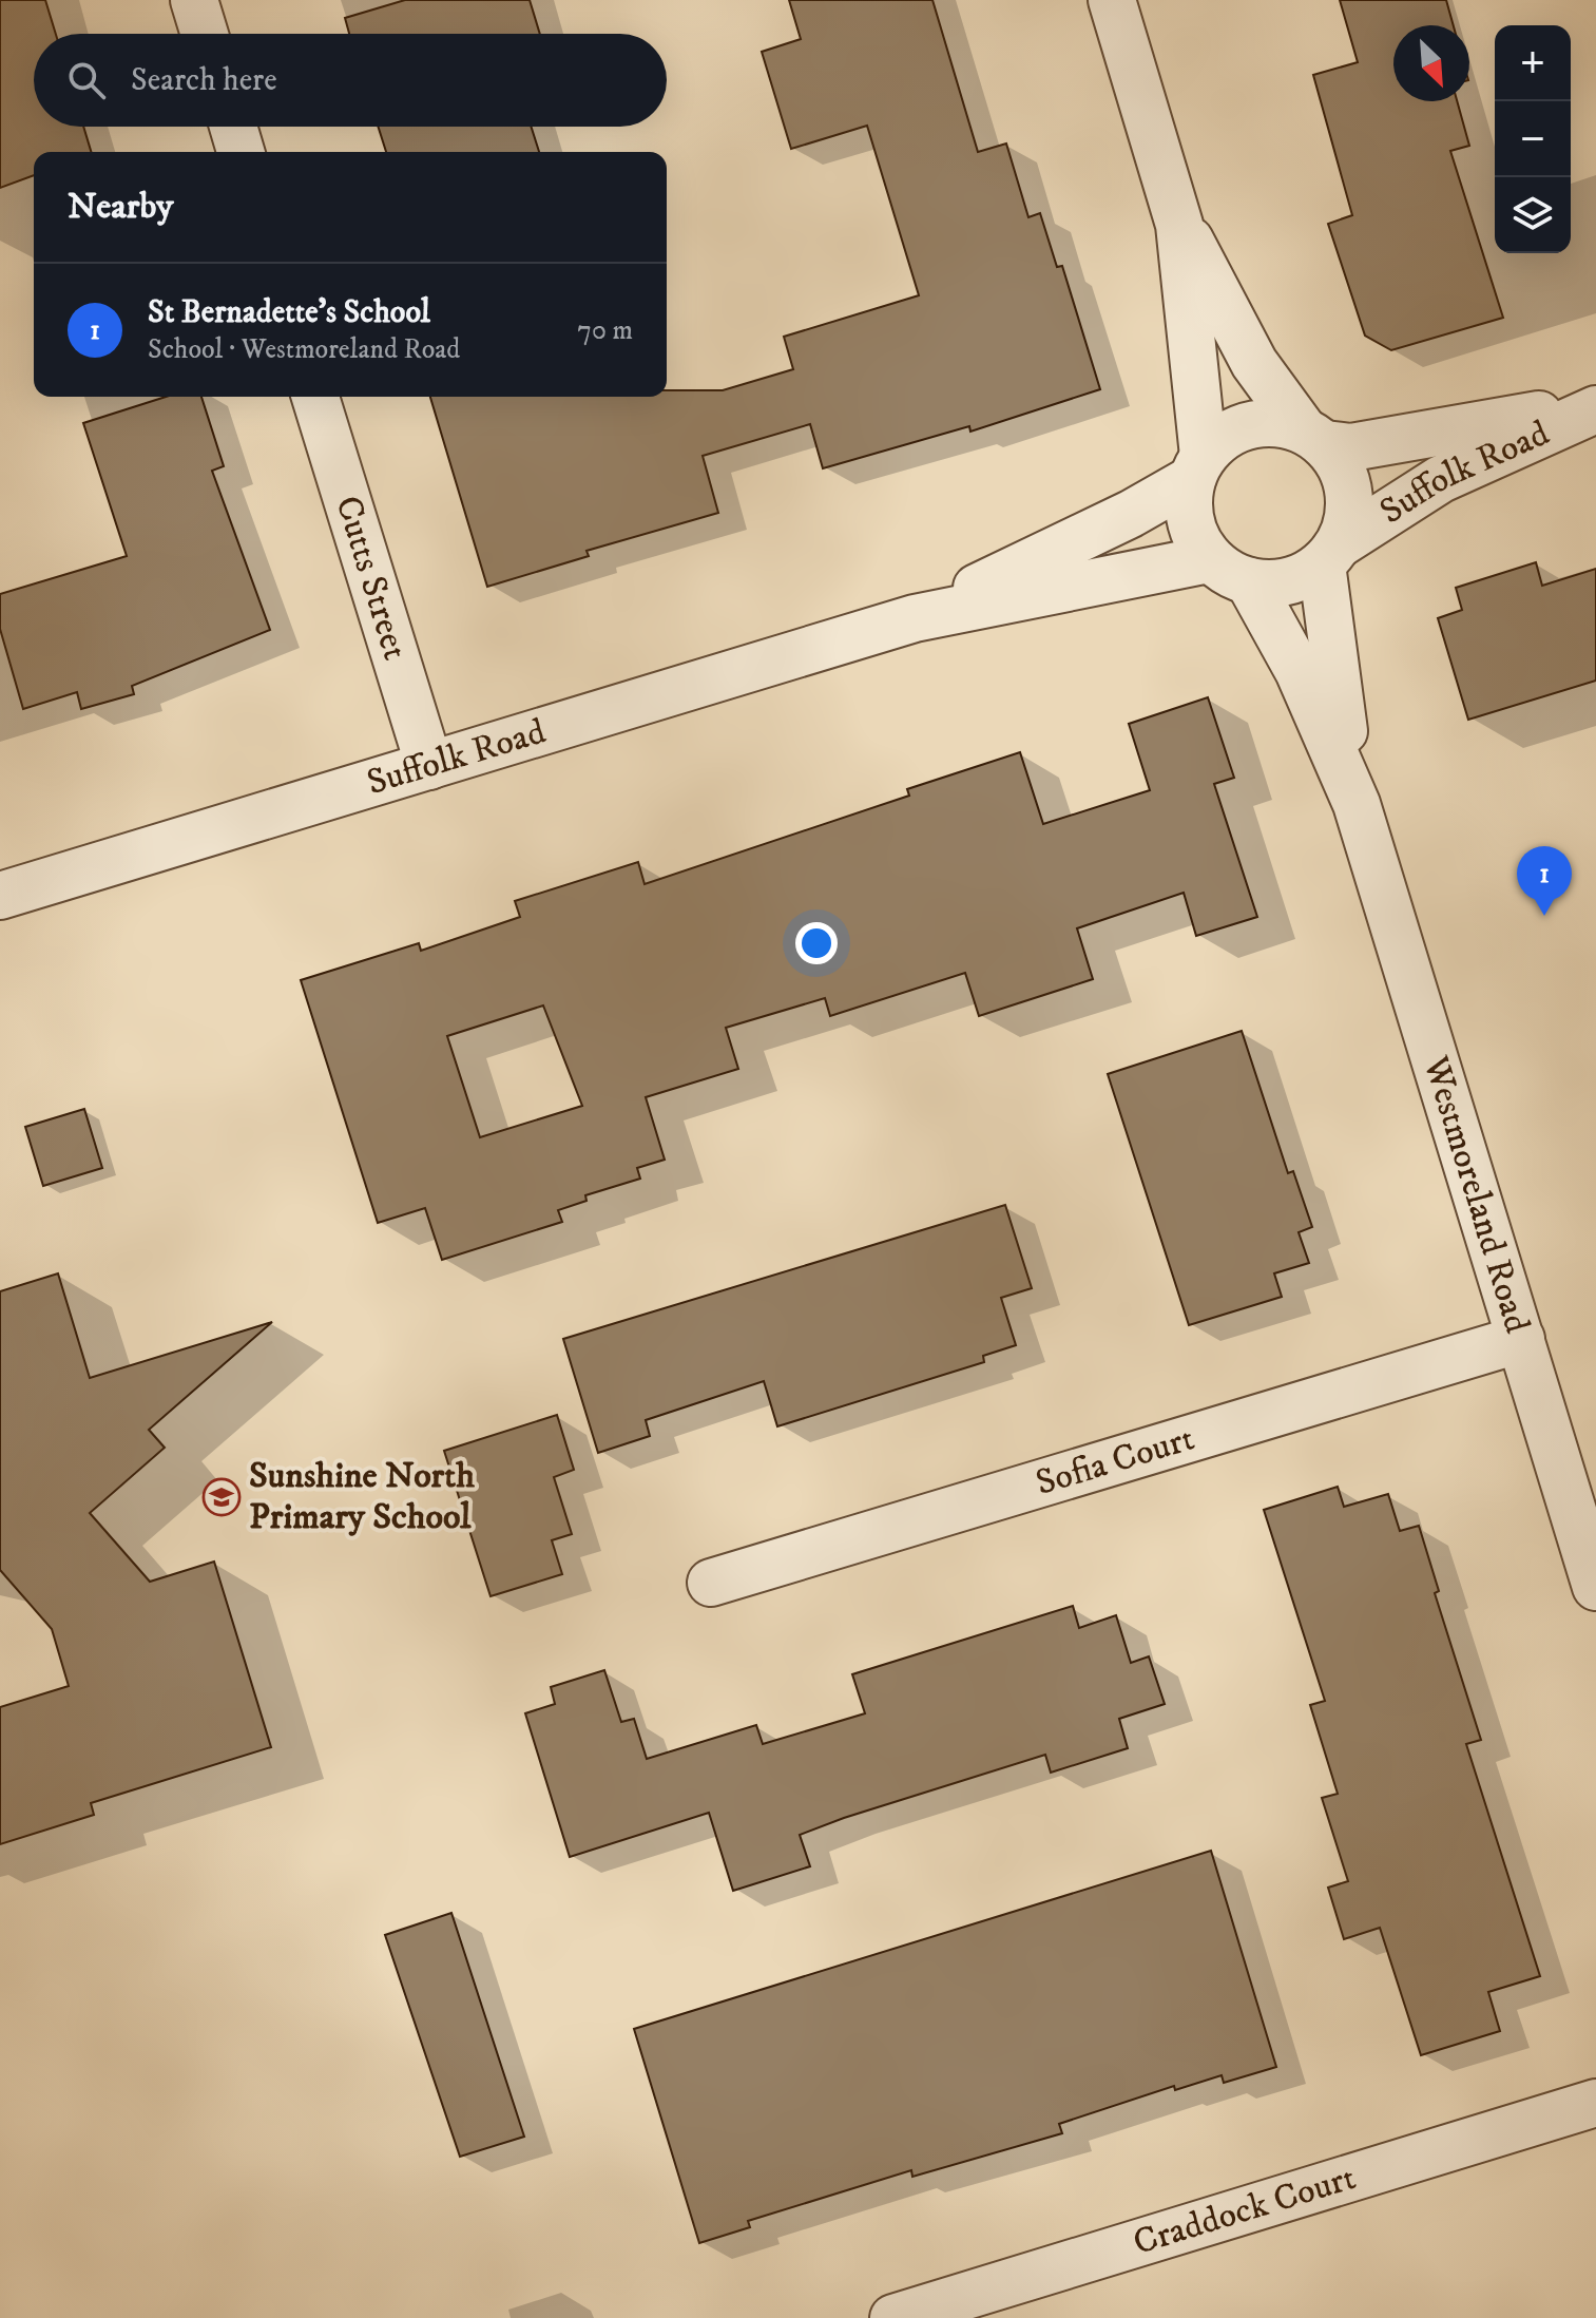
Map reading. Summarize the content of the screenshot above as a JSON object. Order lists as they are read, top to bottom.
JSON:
{
  "streets": {
    "street": [
      "Suffolk Road",
      "Cutts Street",
      "Westmoreland Road",
      "Sofia Court",
      "Craddock Court"
    ]
  },
  "crossings": [
    ["Suffolk Road", "Cutts Street"],
    ["Suffolk Road", "Westmoreland Road"],
    ["Westmoreland Road", "Sofia Court"]
  ],
  "places": {
    "school or university": ["Sunshine North Primary School"]
  },
  "north": "bottom right",
  "page": {
    "map_buttons": ["+", "−"],
    "search": "Search here",
    "heading": "Nearby",
    "list": [
      {
        "mark": "1",
        "name": "St Bernadette's School",
        "note": "School · Westmoreland Road",
        "value": "70 m"
      }
    ],
    "pins": "1"
  }
}
